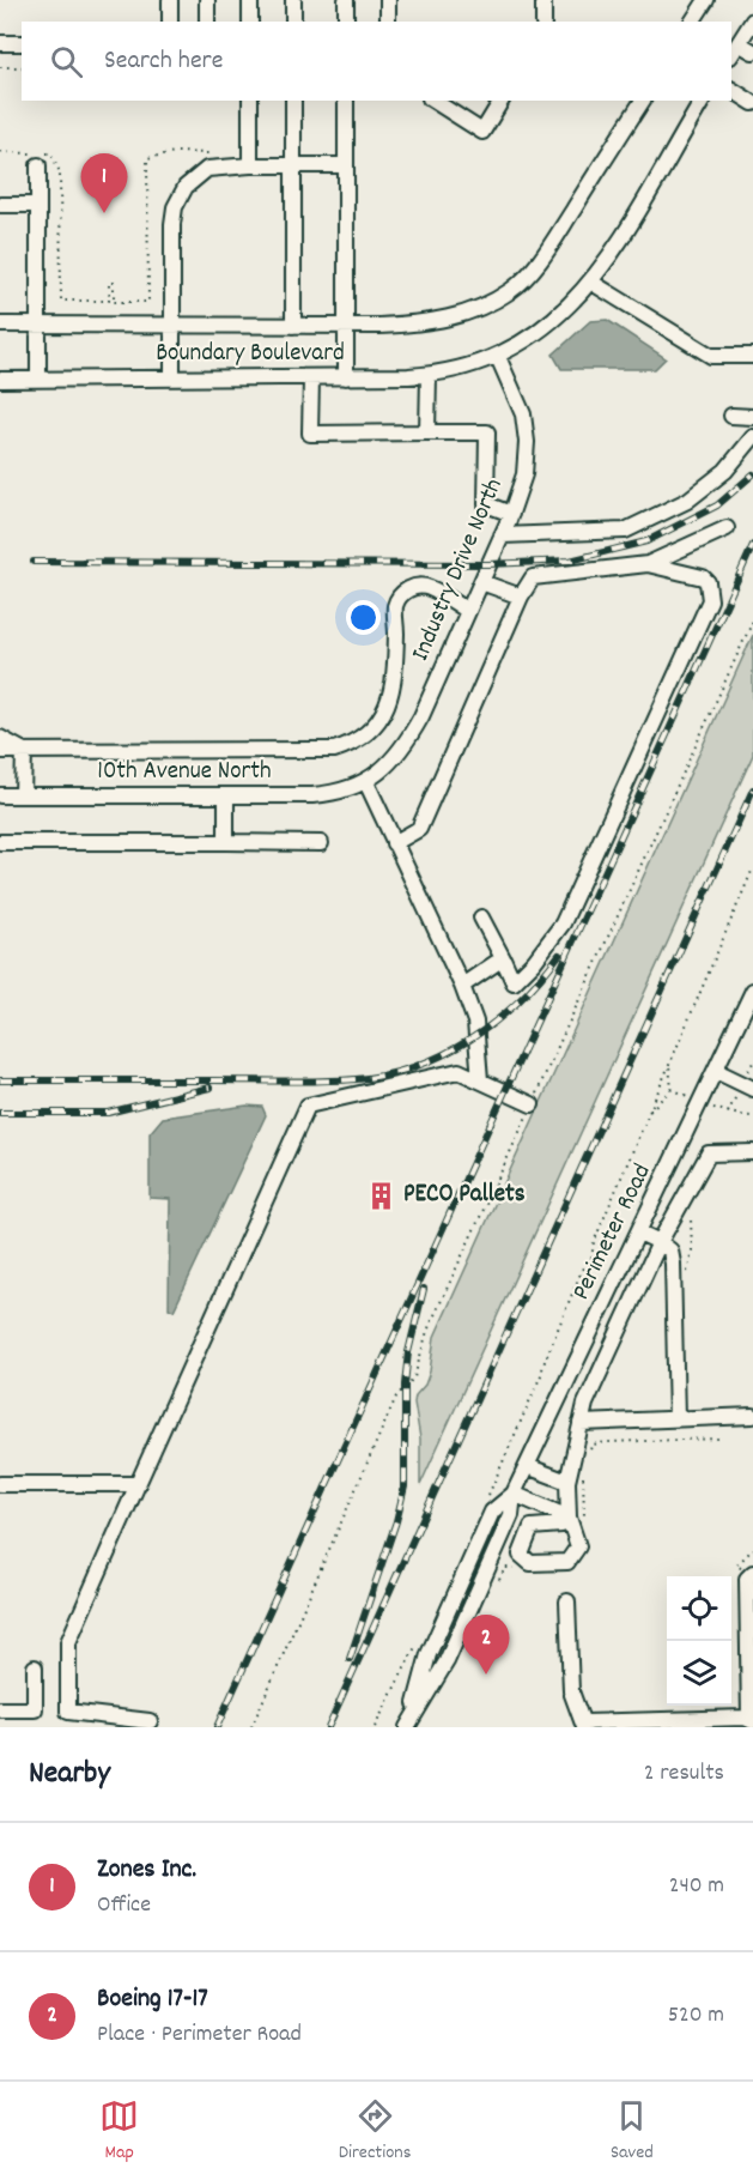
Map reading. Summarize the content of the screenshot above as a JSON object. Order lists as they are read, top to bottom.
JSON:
{
  "streets": {
    "street": [
      "Boundary Boulevard",
      "Industry Drive North",
      "10th Avenue North",
      "Perimeter Road"
    ]
  },
  "crossings": [
    ["Boundary Boulevard", "Industry Drive North"],
    ["Industry Drive North", "10th Avenue North"]
  ],
  "places": {
    "building": ["PECO Pallets"]
  },
  "page": {
    "search": "Search here",
    "pins": ["1", "2"],
    "heading": ["Nearby", "2 results"],
    "list": [
      {
        "mark": "1",
        "name": "Zones Inc.",
        "note": "Office",
        "value": "240 m"
      },
      {
        "mark": "2",
        "name": "Boeing 17-17",
        "note": "Place · Perimeter Road",
        "value": "520 m"
      }
    ],
    "nav": ["Map", "Directions", "Saved"]
  }
}
